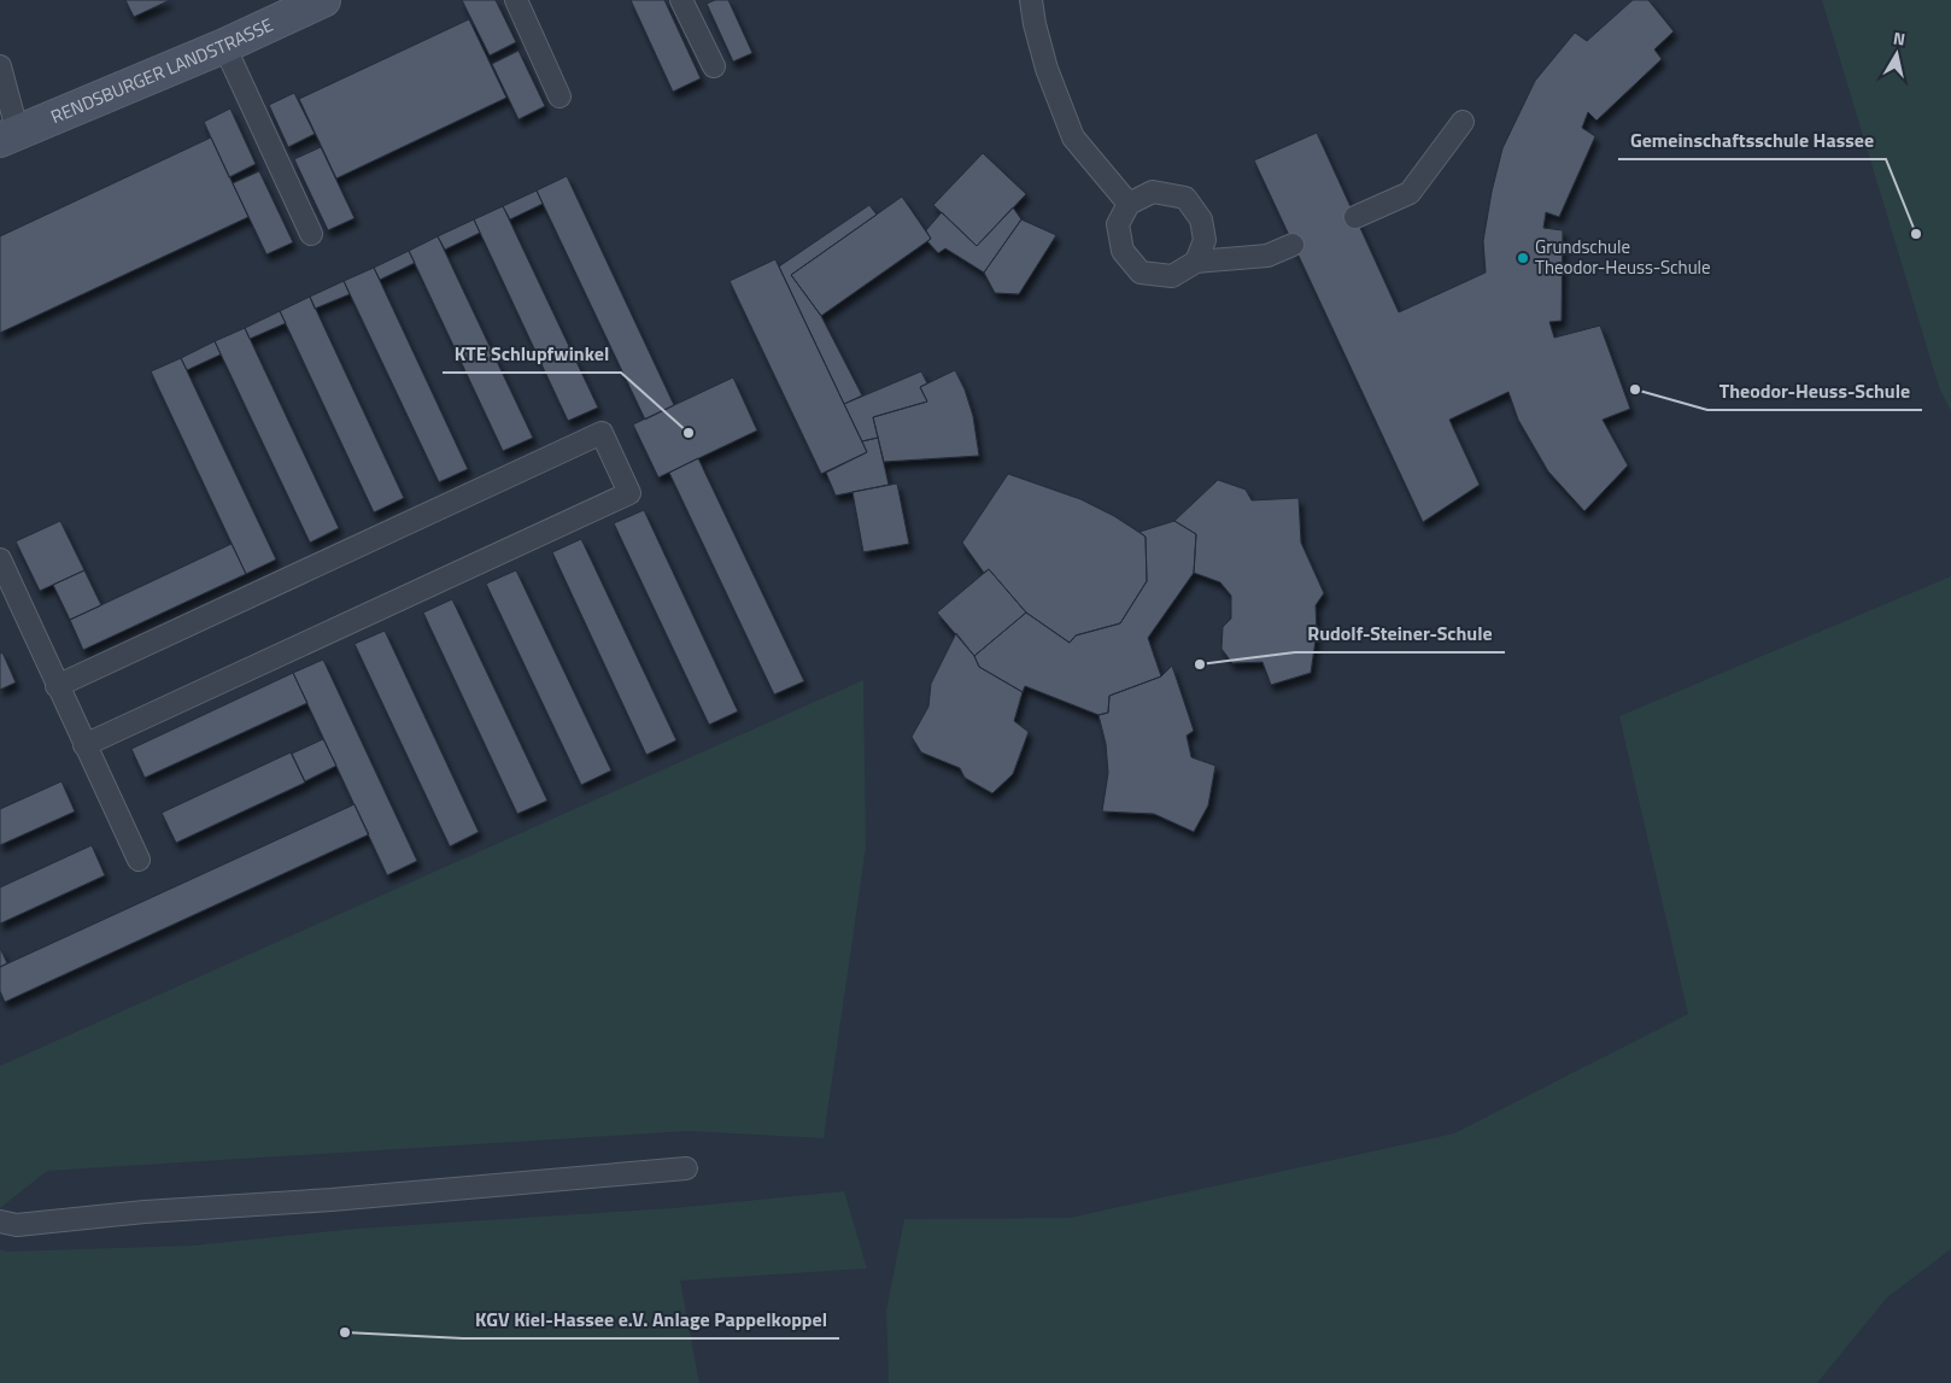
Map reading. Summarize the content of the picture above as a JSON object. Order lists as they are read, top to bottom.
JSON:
{
  "streets": {
    "street": ["RENDSBURGER LANDSTRASSE"]
  },
  "places": [
    "Gemeinschaftsschule Hassee",
    "Grundschule Theodor-Heuss-Schule",
    "Theodor-Heuss-Schule",
    "KTE Schlupfwinkel",
    "Rudolf-Steiner-Schule",
    "KGV Kiel-Hassee e.V. Anlage Pappelkoppel"
  ],
  "north": "top"
}
